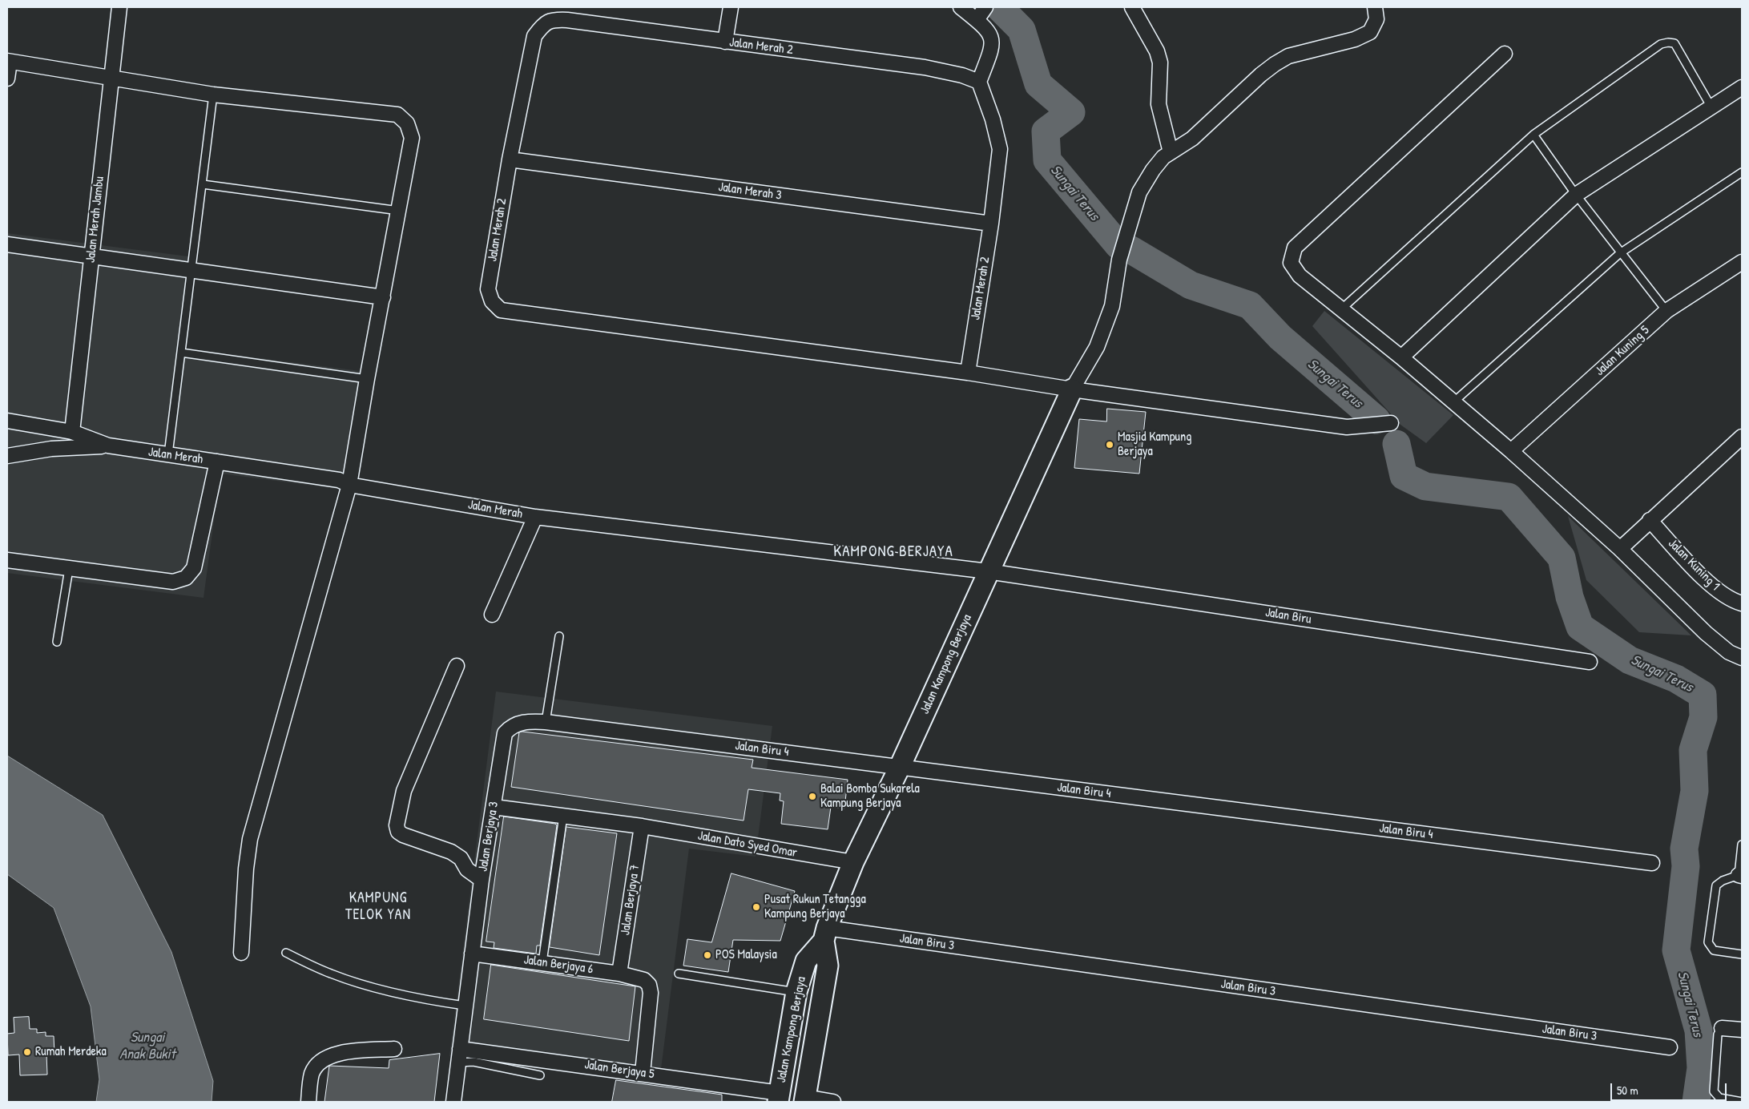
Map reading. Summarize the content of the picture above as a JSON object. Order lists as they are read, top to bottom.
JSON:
{
  "streets": {
    "street": [
      "Jalan Merah 2",
      "Jalan Merah 3",
      "Jalan Merah Jambu",
      "Jalan Kuning 5",
      "Jalan Merah",
      "Jalan Kuning 1",
      "Jalan Biru",
      "Jalan Kampong Berjaya",
      "Jalan Biru 4",
      "Jalan Berjaya 3",
      "Jalan Dato Syed Omar",
      "Jalan Berjaya 7",
      "Jalan Biru 3",
      "Jalan Berjaya 6",
      "Jalan Berjaya 5"
    ]
  },
  "crossings": [
    ["Jalan Merah 2", "Jalan Merah 3"],
    ["Jalan Merah Jambu", "Jalan Merah"],
    ["Jalan Merah", "Jalan Biru"],
    ["Jalan Merah", "Jalan Kampong Berjaya"],
    ["Jalan Biru", "Jalan Kampong Berjaya"],
    ["Jalan Kampong Berjaya", "Jalan Biru 4"],
    ["Jalan Kampong Berjaya", "Jalan Dato Syed Omar"],
    ["Jalan Kampong Berjaya", "Jalan Biru 3"],
    ["Jalan Kampong Berjaya", "Jalan Berjaya 5"],
    ["Jalan Biru 4", "Jalan Berjaya 3"],
    ["Jalan Berjaya 3", "Jalan Dato Syed Omar"],
    ["Jalan Berjaya 3", "Jalan Berjaya 6"],
    ["Jalan Berjaya 3", "Jalan Berjaya 5"],
    ["Jalan Dato Syed Omar", "Jalan Berjaya 7"],
    ["Jalan Berjaya 7", "Jalan Berjaya 6"],
    ["Jalan Berjaya 6", "Jalan Berjaya 5"]
  ],
  "districts": ["KAMPONG BERJAYA", "KAMPUNG TELOK YAN"],
  "water": ["Sungai Terus", "Sungai Anak Bukit"],
  "places": [
    "Masjid Kampung Berjaya",
    "Balai Bomba Sukarela Kampung Berjaya",
    "Pusat Rukun Tetangga Kampung Berjaya",
    "POS Malaysia",
    "Rumah Merdeka"
  ],
  "scale_bar": "50 m"
}
